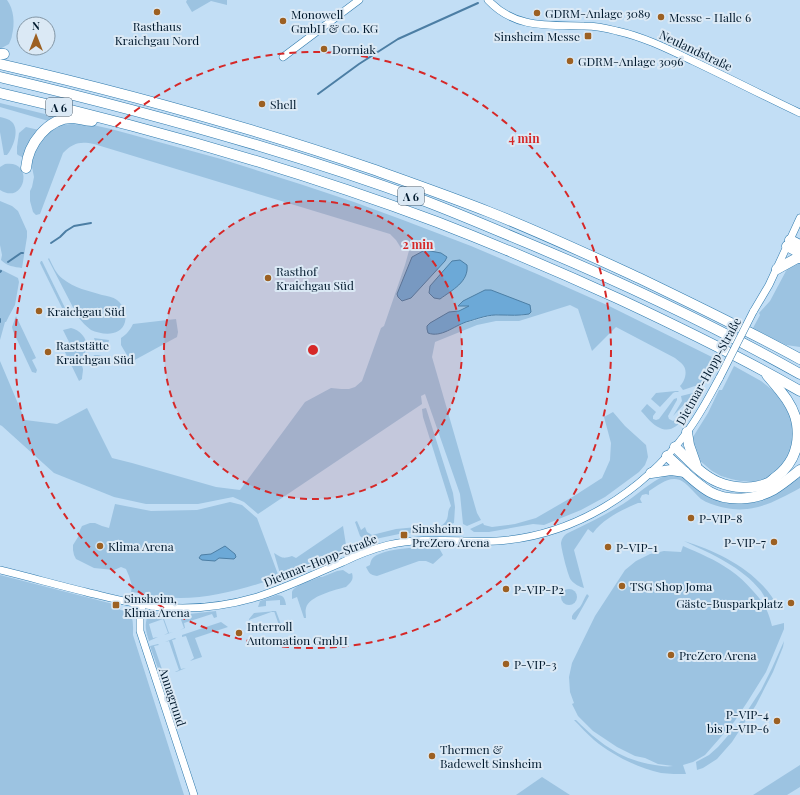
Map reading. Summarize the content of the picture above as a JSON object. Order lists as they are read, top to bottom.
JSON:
{
  "streets": {
    "highway": ["A 6"],
    "street": ["Neulandstraße", "Dietmar-Hopp-Straße", "Annagrund"]
  },
  "crossings": [
    ["Dietmar-Hopp-Straße", "Annagrund"]
  ],
  "places": {
    "other": [
      "Rasthaus Kraichgau Nord",
      "GDRM-Anlage 3089",
      "Messe - Halle 6",
      "Monowell GmbH & Co. KG",
      "Dorniak",
      "GDRM-Anlage 3096",
      "Shell",
      "Rasthof Kraichgau Süd",
      "Kraichgau Süd",
      "Raststätte Kraichgau Süd",
      "P-VIP-8",
      "P-VIP-7",
      "Klima Arena",
      "P-VIP-1",
      "TSG Shop Joma",
      "P-VIP-P2",
      "Gäste-Busparkplatz",
      "Interroll Automation GmbH",
      "PreZero Arena",
      "P-VIP-3",
      "P-VIP-4 bis P-VIP-6",
      "Thermen & Badewelt Sinsheim"
    ],
    "transit": ["Sinsheim Messe", "Sinsheim PreZero Arena", "Sinsheim, Klima Arena"]
  },
  "north": "top",
  "rings": ["4 min", "2 min"]
}
